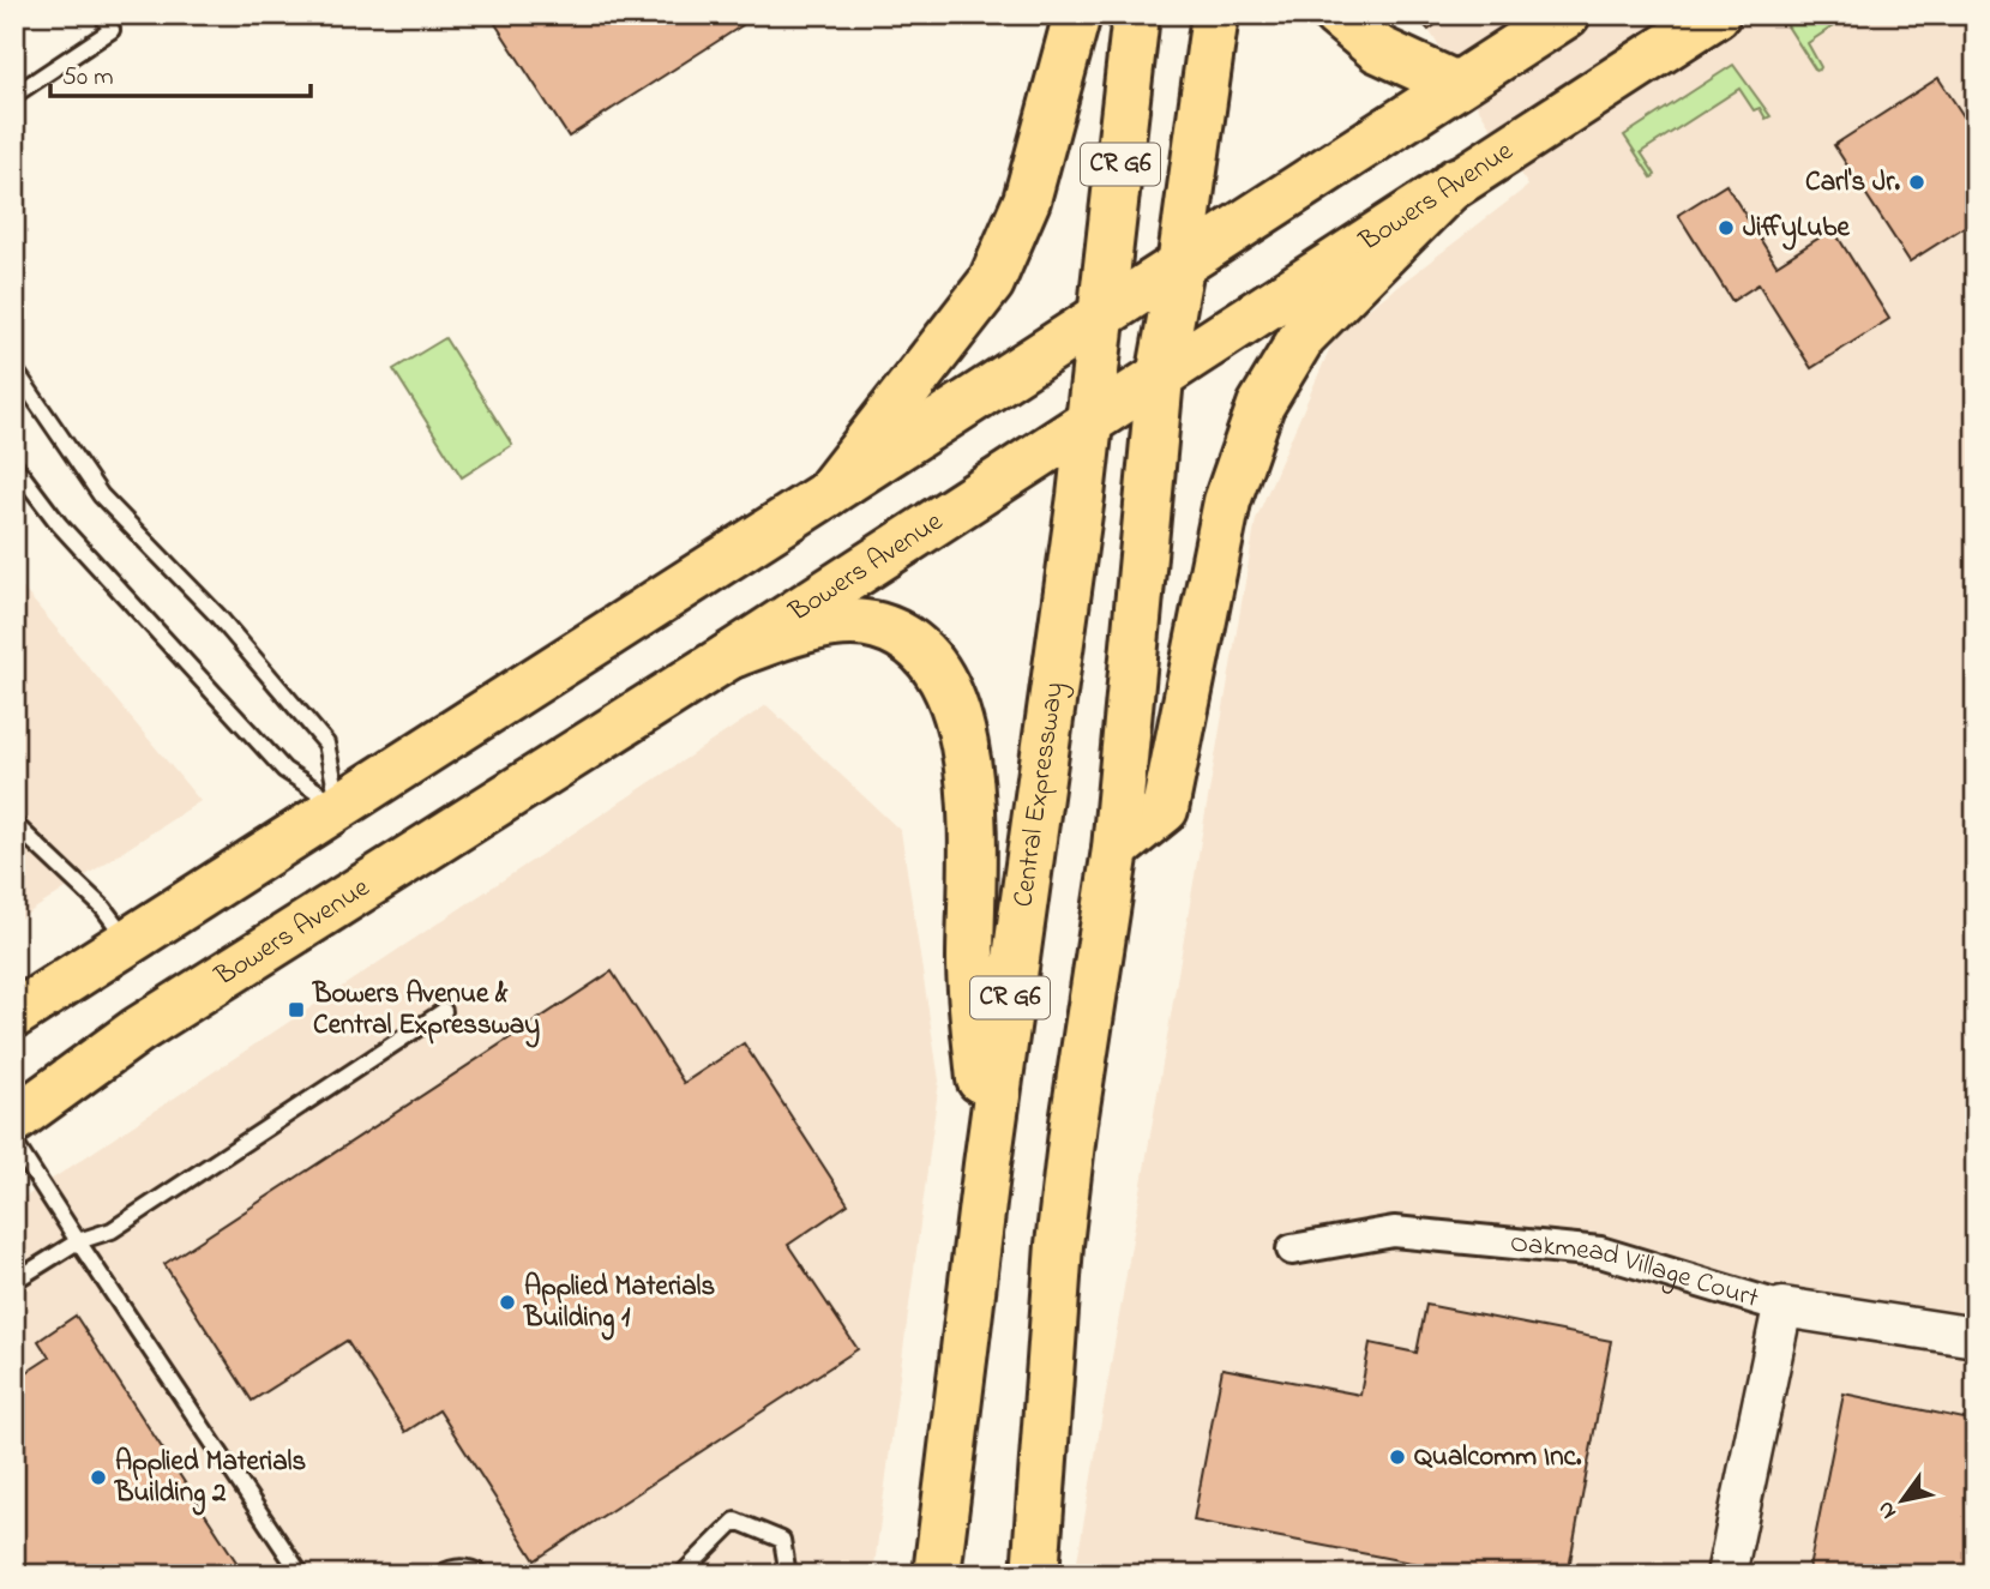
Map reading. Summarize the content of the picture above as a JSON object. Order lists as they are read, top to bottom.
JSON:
{
  "streets": {
    "main road": ["CR G6", "Bowers Avenue", "Central Expressway"],
    "street": ["Oakmead Village Court"]
  },
  "crossings": [
    ["CR G6", "Bowers Avenue"],
    ["Bowers Avenue", "Central Expressway"]
  ],
  "places": {
    "other": [
      "Carl's Jr.",
      "JiffyLube",
      "Applied Materials Building 1",
      "Qualcomm Inc.",
      "Applied Materials Building 2"
    ],
    "transit": ["Bowers Avenue & Central Expressway"]
  },
  "scale_bar": "50 m",
  "north": "bottom left"
}
